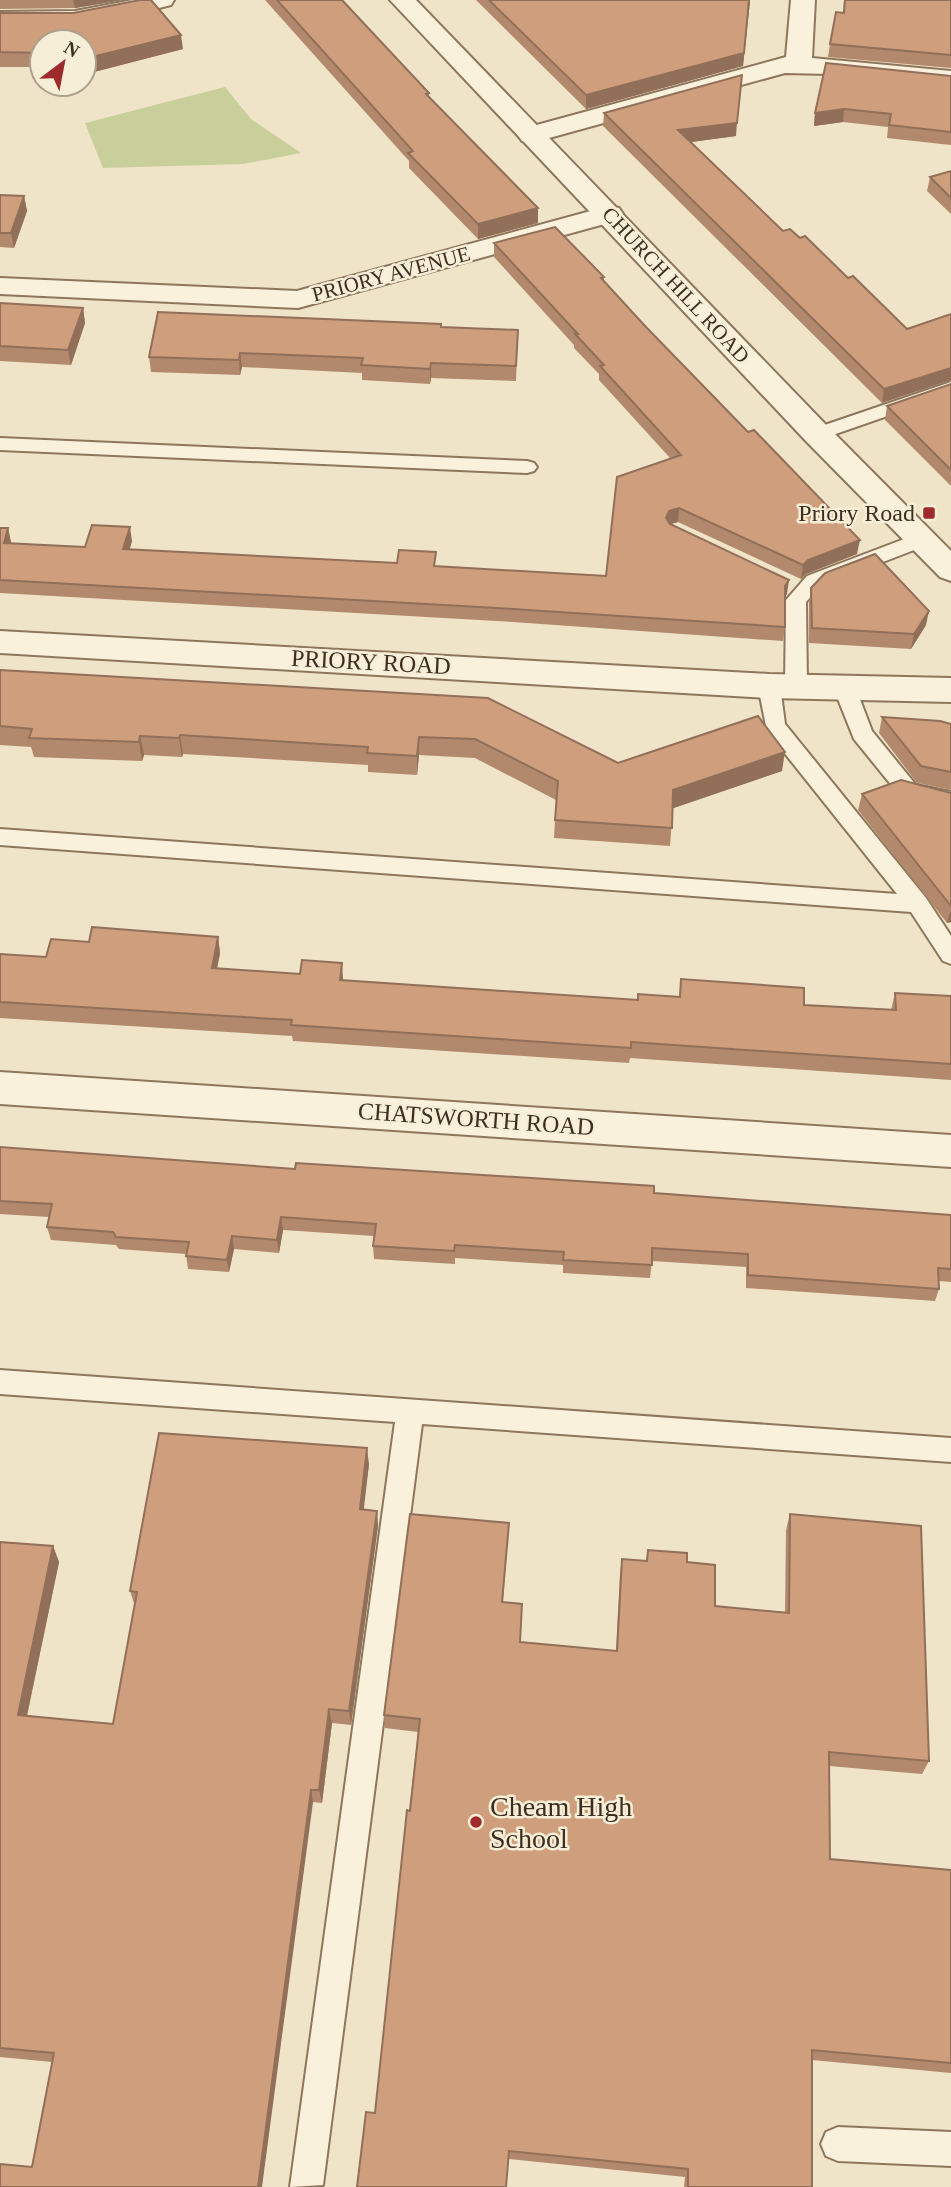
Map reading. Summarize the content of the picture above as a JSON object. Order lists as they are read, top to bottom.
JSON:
{
  "streets": {
    "street": [
      "PRIORY AVENUE",
      "CHURCH HILL ROAD",
      "PRIORY ROAD",
      "CHATSWORTH ROAD"
    ]
  },
  "crossings": [
    ["PRIORY AVENUE", "CHURCH HILL ROAD"]
  ],
  "places": {
    "transit": ["Priory Road"],
    "other": ["Cheam High School"]
  },
  "north": "top right"
}
